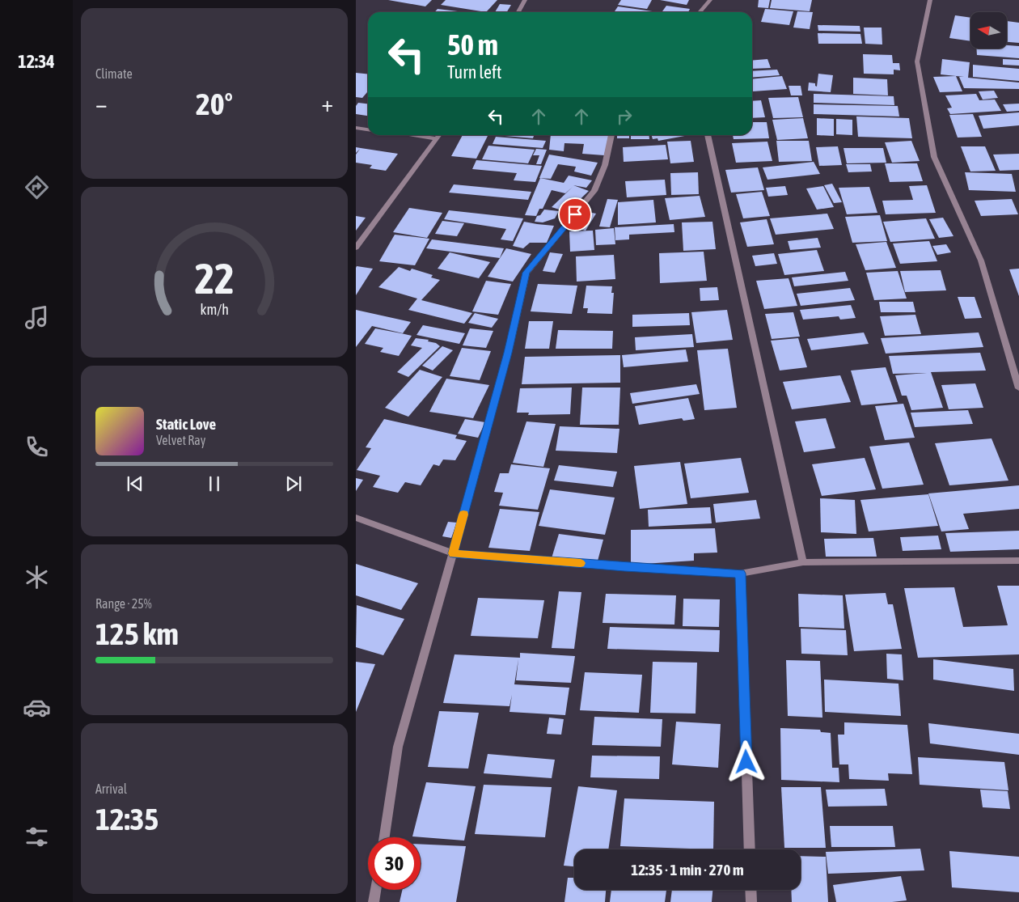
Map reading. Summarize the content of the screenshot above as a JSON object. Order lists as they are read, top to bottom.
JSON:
{
  "north": "left",
  "page": {
    "tabs": "12:34",
    "tile": [
      "Climate",
      ["Range · 25%", "125 km"],
      ["Arrival", "12:35"]
    ],
    "turn": ["50 m", "Turn left"],
    "heat": ["−", "20°", "+"],
    "song": ["Static Love", "Velvet Ray"],
    "limit": "30",
    "trip": "12:35 · 1 min · 270 m",
    "gauge": ["22", "km/h"]
  }
}
